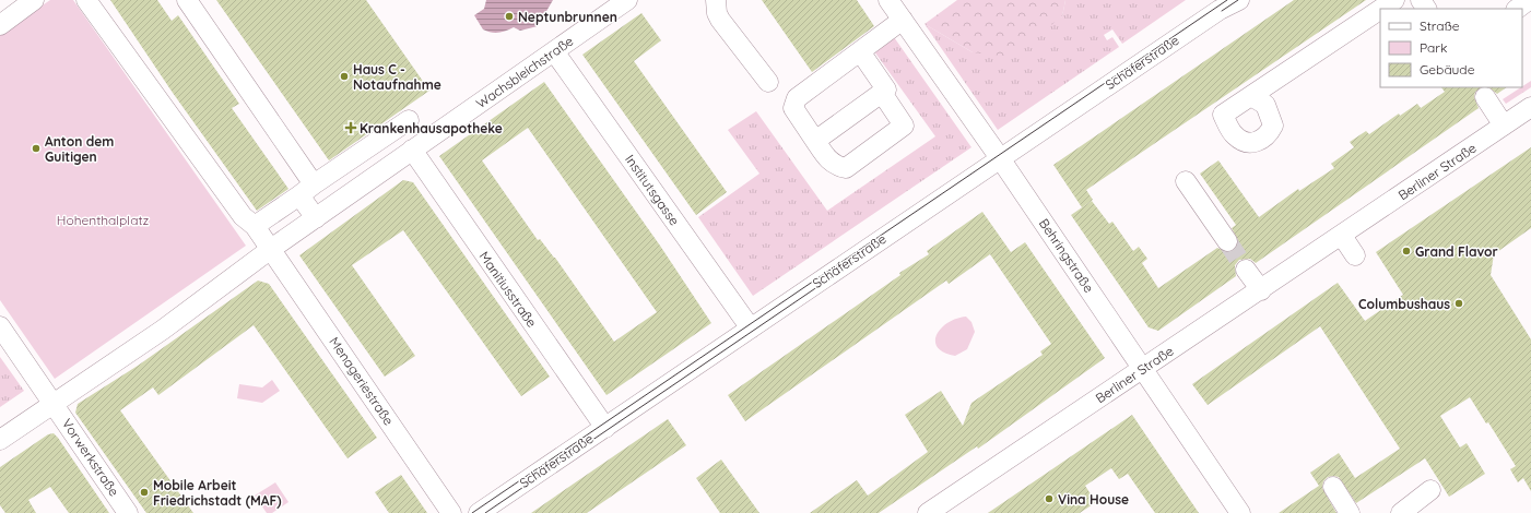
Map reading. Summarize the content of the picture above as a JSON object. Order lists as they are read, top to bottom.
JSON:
{
  "streets": {
    "street": [
      "Schäferstraße",
      "Wachsbleichstraße",
      "Berliner Straße",
      "Institutsgasse",
      "Behringstraße",
      "Manitiusstraße",
      "Menageriestraße",
      "Vorwerkstraße"
    ]
  },
  "crossings": [
    ["Schäferstraße", "Institutsgasse"],
    ["Schäferstraße", "Behringstraße"],
    ["Schäferstraße", "Manitiusstraße"],
    ["Wachsbleichstraße", "Institutsgasse"],
    ["Wachsbleichstraße", "Manitiusstraße"],
    ["Wachsbleichstraße", "Menageriestraße"],
    ["Berliner Straße", "Behringstraße"]
  ],
  "parks": ["Hohenthalplatz"],
  "places": {
    "other": [
      "Neptunbrunnen",
      "Haus C - Notaufnahme",
      "Anton dem Guitigen",
      "Grand Flavor",
      "Columbushaus",
      "Mobile Arbeit Friedrichstadt (MAF)",
      "Vina House"
    ],
    "health": ["Krankenhausapotheke"]
  },
  "legend": ["Straße", "Park", "Gebäude"]
}
